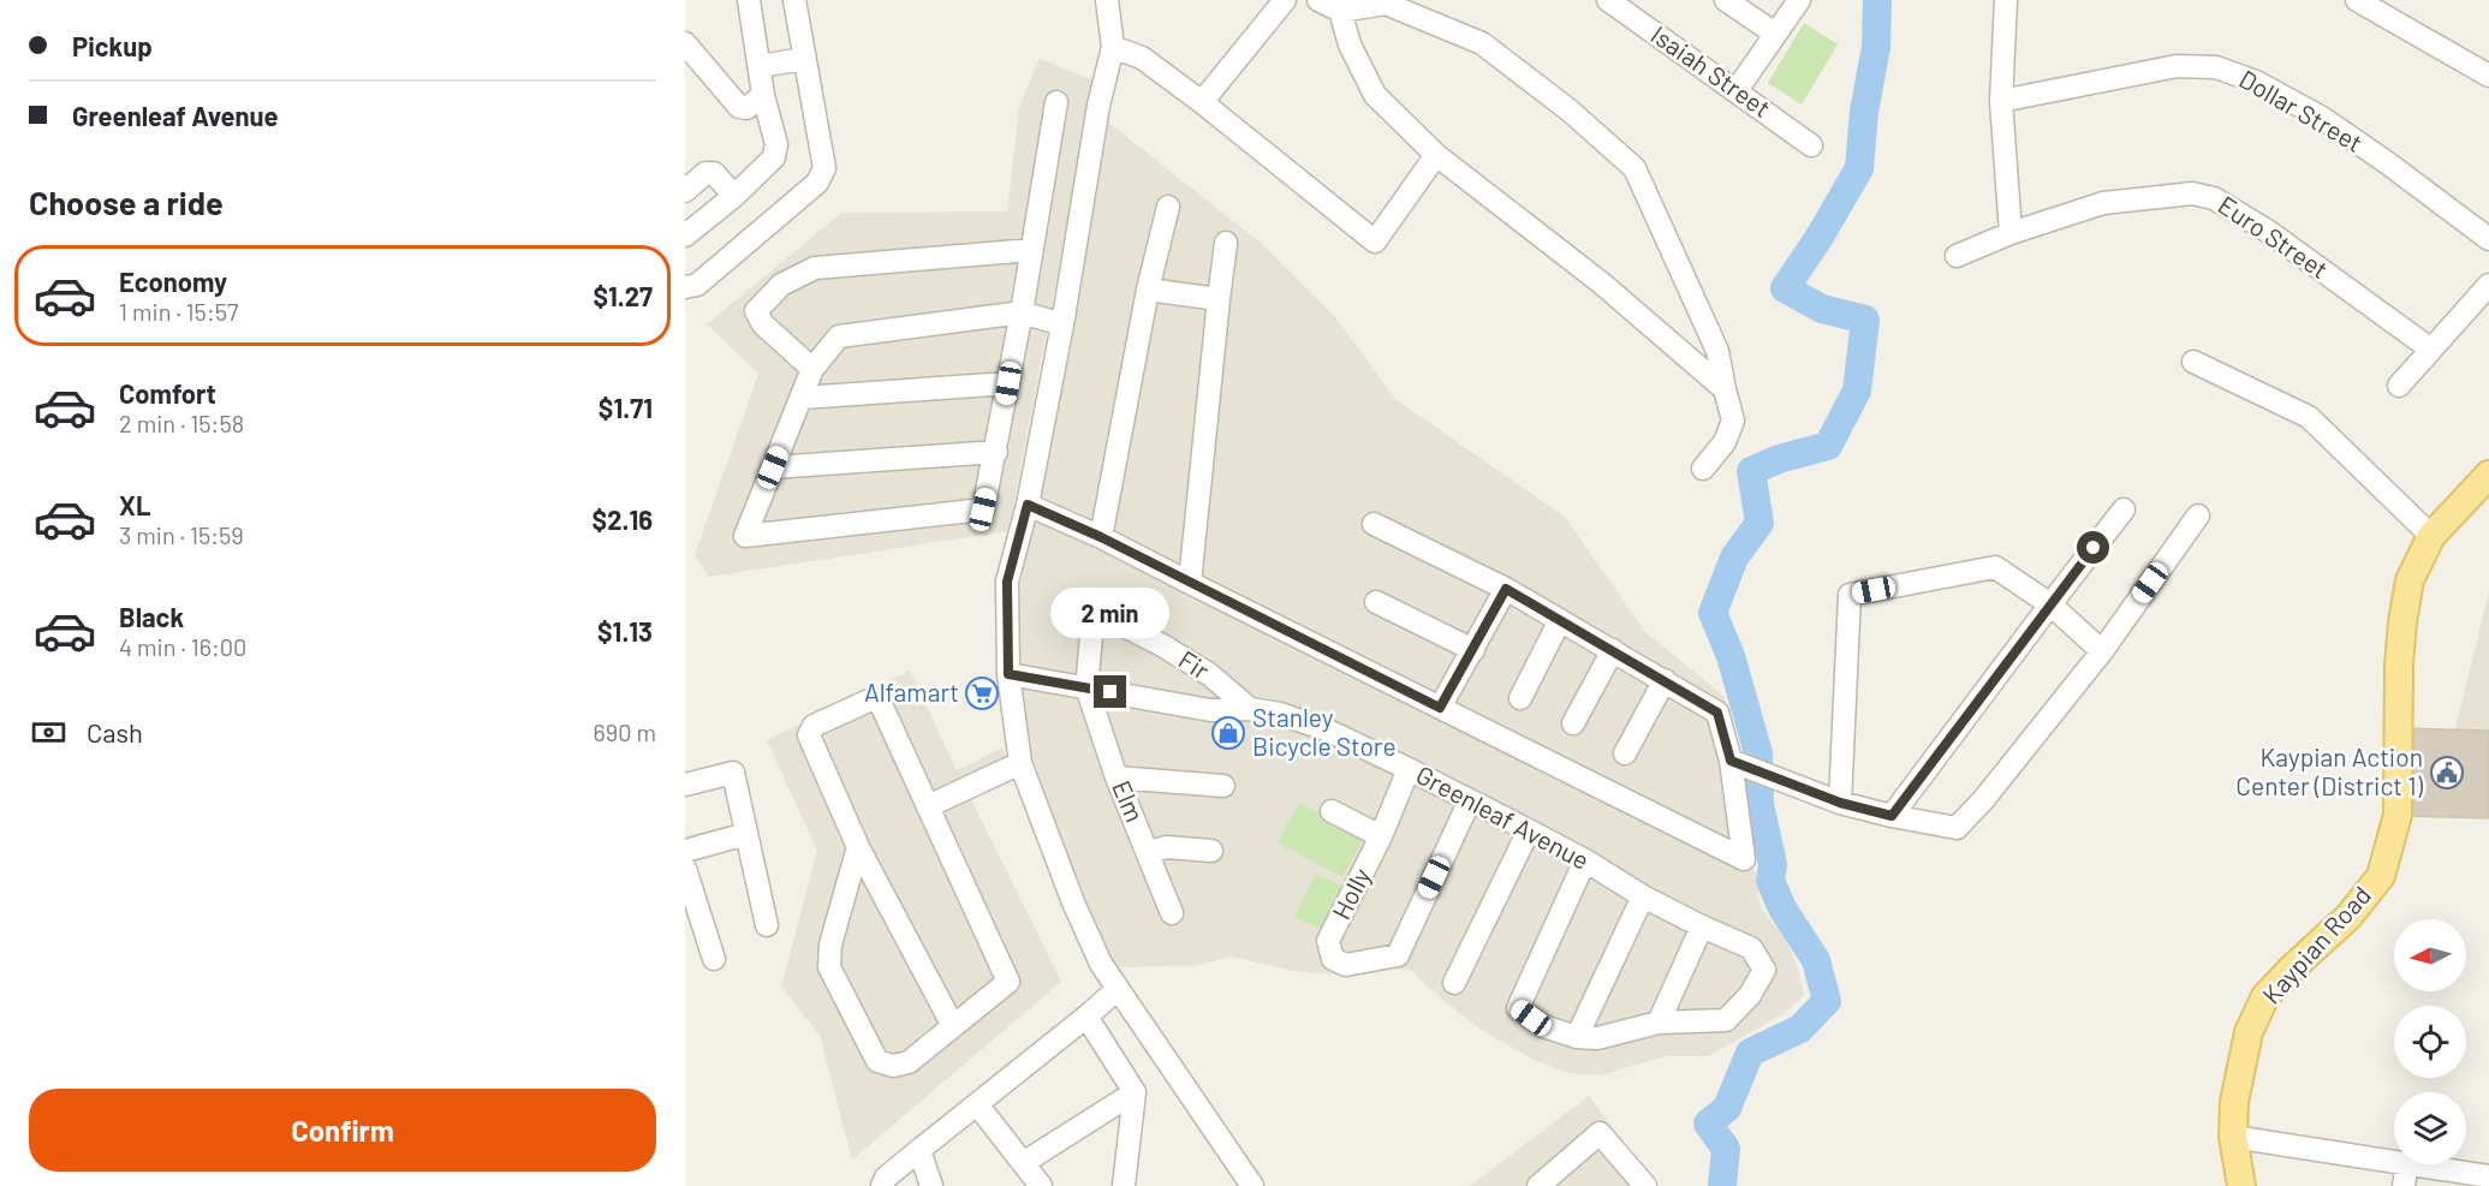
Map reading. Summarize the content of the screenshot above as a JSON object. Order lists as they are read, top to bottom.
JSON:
{
  "streets": {
    "main road": ["Kaypian Road"],
    "street": [
      "Isaiah Street",
      "Dollar Street",
      "Euro Street",
      "Fir",
      "Elm",
      "Greenleaf Avenue",
      "Holly"
    ]
  },
  "crossings": [
    ["Fir", "Elm"],
    ["Fir", "Greenleaf Avenue"],
    ["Elm", "Greenleaf Avenue"],
    ["Greenleaf Avenue", "Holly"]
  ],
  "places": {
    "supermarket": ["Alfamart"],
    "shop": ["Stanley Bicycle Store"],
    "public building": ["Kaypian Action Center (District 1)"]
  },
  "north": "left",
  "page": {
    "banner": ["Pickup", "Greenleaf Avenue"],
    "heading": "Choose a ride",
    "list": [
      {
        "name": "Economy",
        "note": "1 min · 15:57",
        "value": "$1.27"
      },
      {
        "name": "Comfort",
        "note": "2 min · 15:58",
        "value": "$1.71"
      },
      {
        "name": "XL",
        "note": "3 min · 15:59",
        "value": "$2.16"
      },
      {
        "name": "Black",
        "note": "4 min · 16:00",
        "value": "$1.13"
      }
    ],
    "bubble": "2 min",
    "pay": ["Cash", "690 m"],
    "buttons": "Confirm"
  }
}
